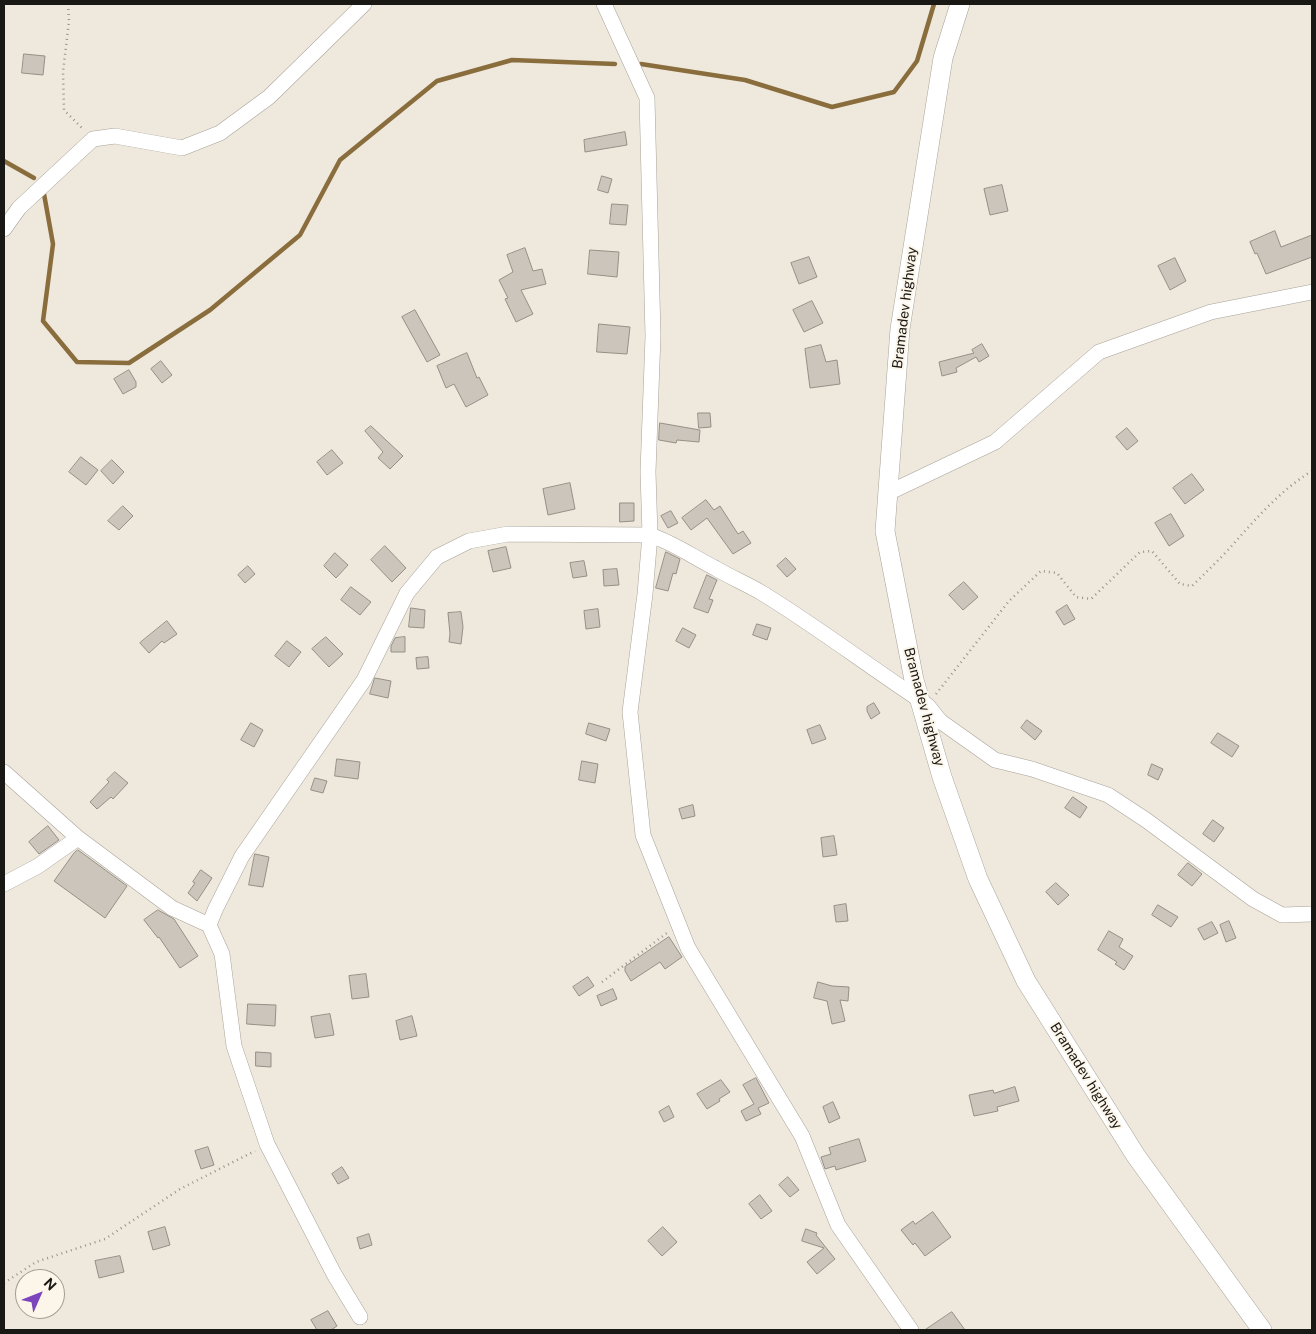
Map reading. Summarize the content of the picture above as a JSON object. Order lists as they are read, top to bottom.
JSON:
{
  "streets": {
    "street": ["Bramadev highway"]
  },
  "north": "top right"
}
